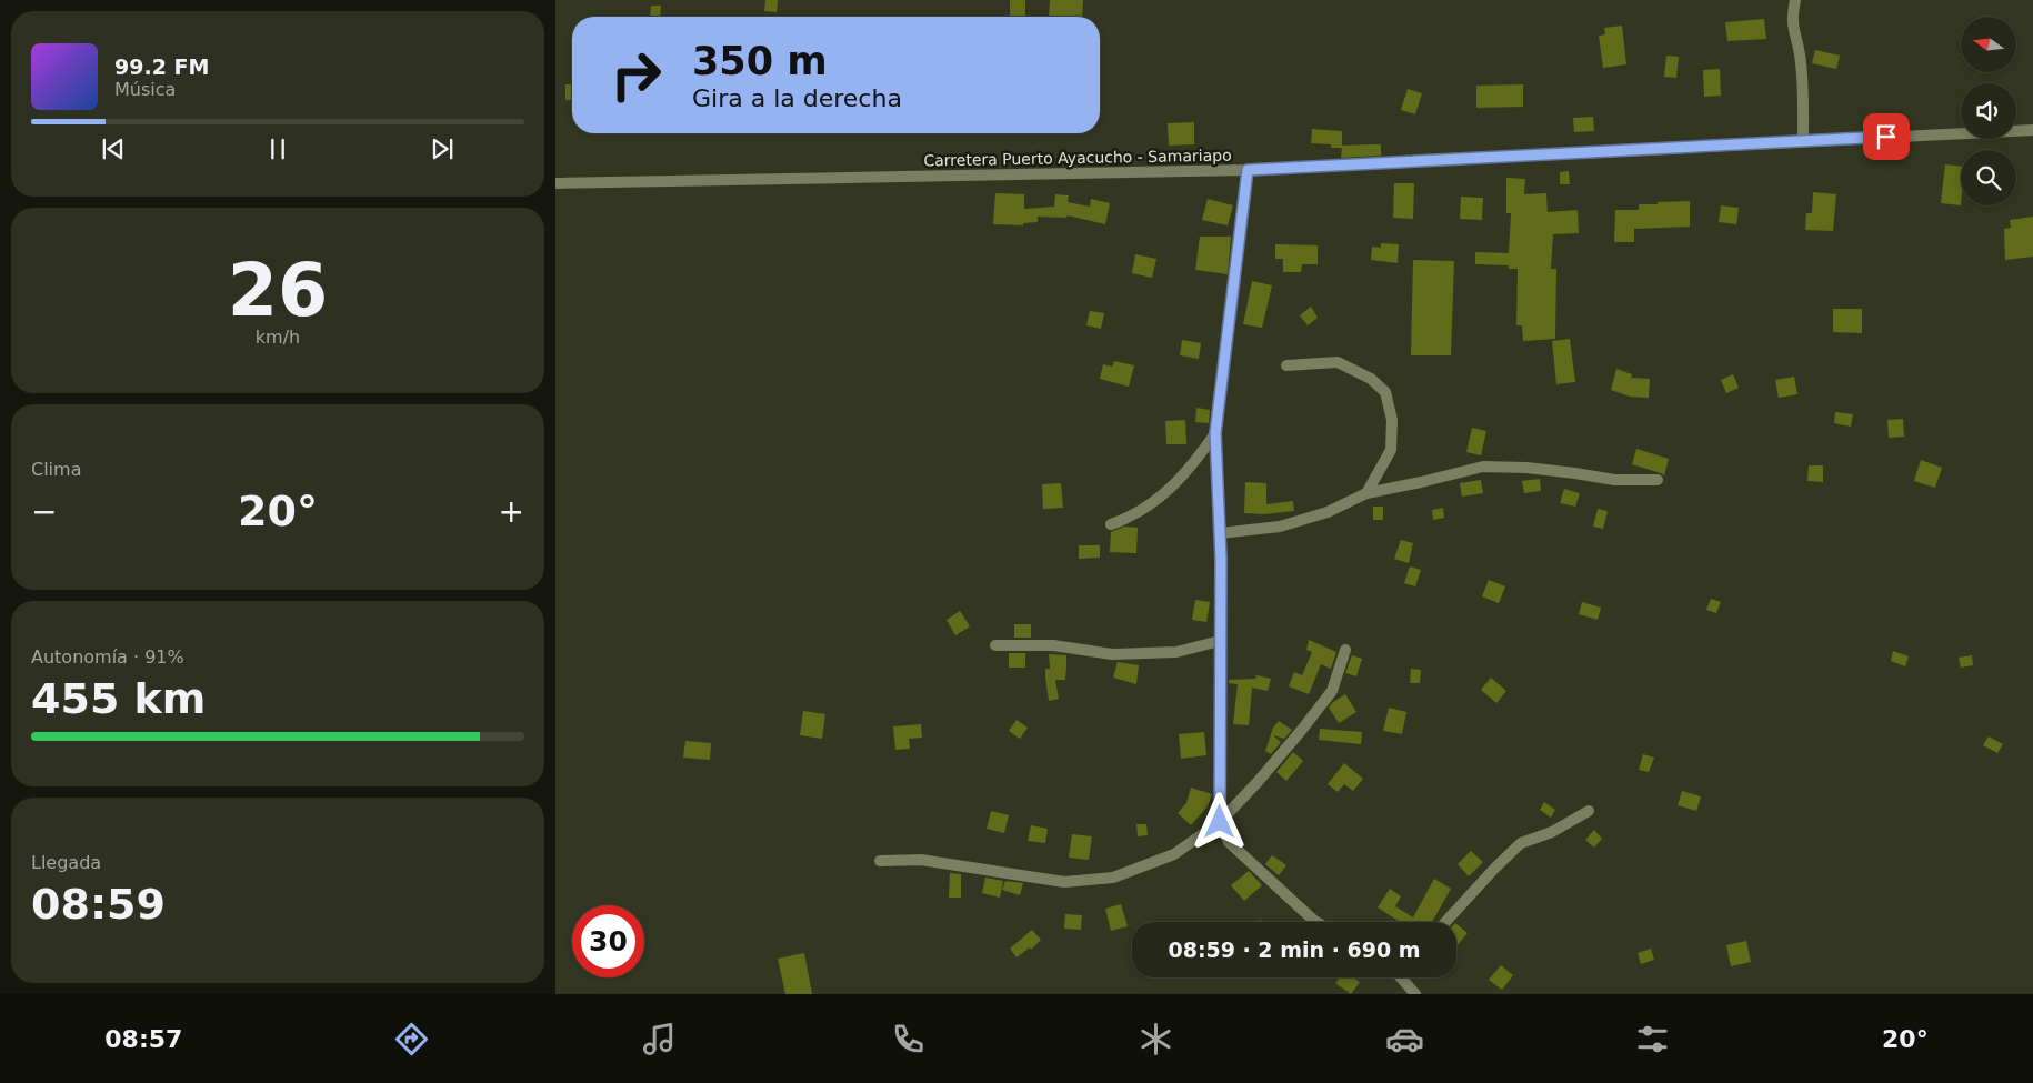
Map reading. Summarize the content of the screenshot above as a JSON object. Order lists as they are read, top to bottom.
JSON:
{
  "streets": {
    "street": ["Carretera Puerto Ayacucho - Samariapo"]
  },
  "north": "left",
  "page": {
    "turn": ["350 m", "Gira a la derecha"],
    "song": ["99.2 FM", "Música"],
    "tile": [
      ["26", "km/h"],
      "Clima",
      ["Autonomía · 91%", "455 km"],
      ["Llegada", "08:59"]
    ],
    "heat": ["−", "20°", "+"],
    "limit": "30",
    "trip": "08:59 · 2 min · 690 m",
    "tabs": ["08:57", "20°"]
  }
}
